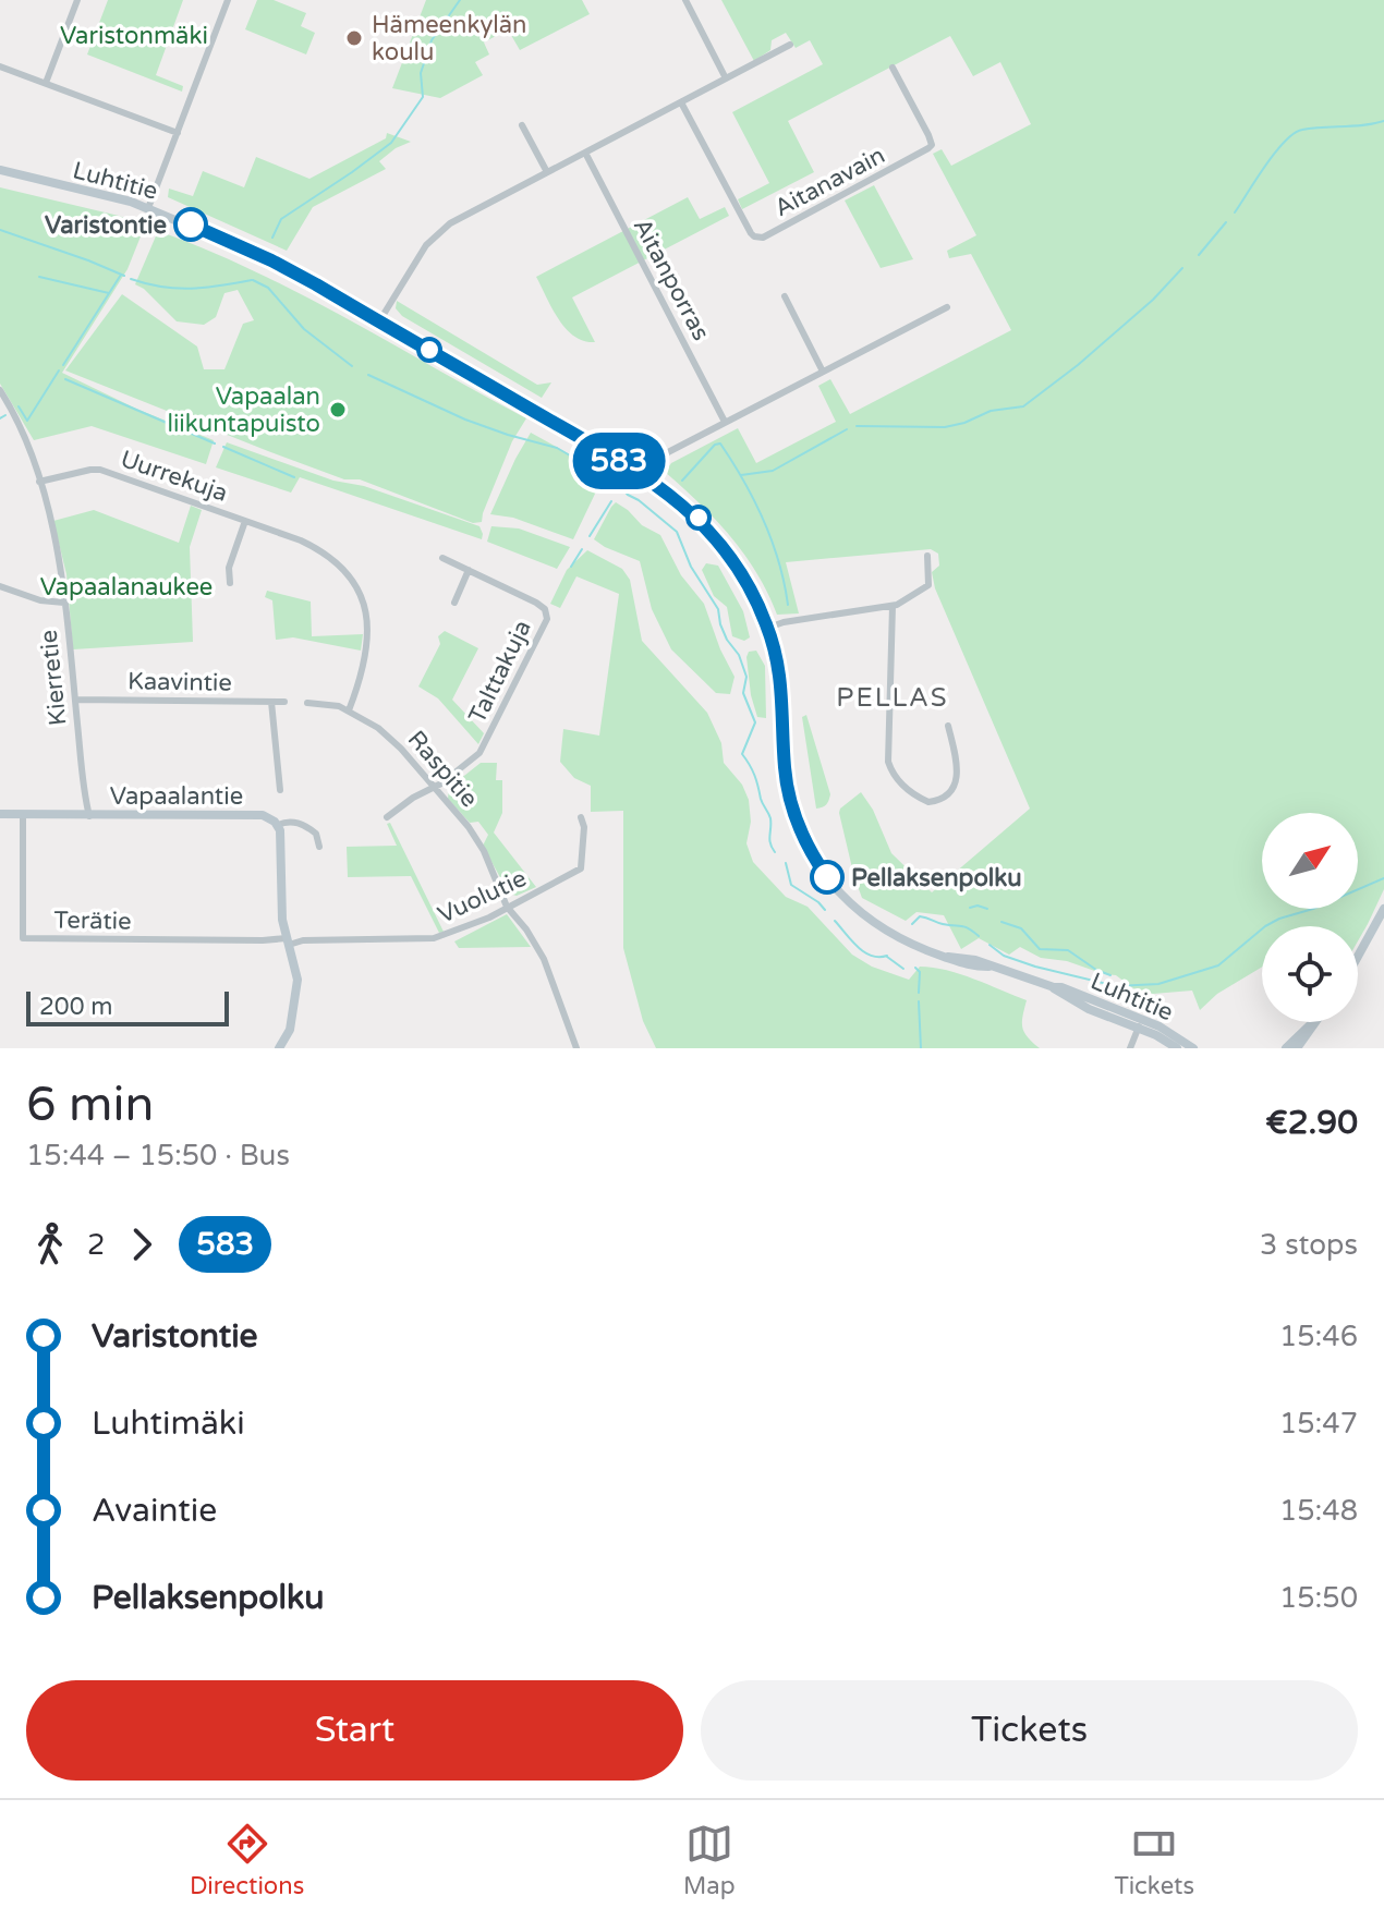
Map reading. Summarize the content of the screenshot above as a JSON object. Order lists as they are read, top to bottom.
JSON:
{
  "streets": {
    "street": [
      "Luhtitie",
      "Aitanavain",
      "Aitanporras",
      "Uurrekuja",
      "Talttakuja",
      "Kierretie",
      "Kaavintie",
      "Raspitie",
      "Vapaalantie",
      "Vuolutie",
      "Terätie"
    ]
  },
  "crossings": [
    ["Uurrekuja", "Kierretie"],
    ["Uurrekuja", "Raspitie"],
    ["Talttakuja", "Raspitie"],
    ["Kierretie", "Kaavintie"],
    ["Kierretie", "Vapaalantie"],
    ["Raspitie", "Vuolutie"],
    ["Vapaalantie", "Terätie"],
    ["Vuolutie", "Terätie"]
  ],
  "districts": ["PELLAS"],
  "parks": ["Varistonmäki", "Vapaalanaukee"],
  "places": [
    "Hämeenkylän koulu",
    "Varistontie",
    "Vapaalan liikuntapuisto",
    "Pellaksenpolku"
  ],
  "lines": ["bus line 583"],
  "scale_bar": "200 m",
  "north": "top right",
  "page": {
    "on_map": "583",
    "scale": "200 m",
    "heading": ["6 min", "15:44 – 15:50 · Bus", "€2.90"],
    "legs": ["2", "583", "3 stops"],
    "list": [
      {
        "name": "Varistontie",
        "value": "15:46"
      },
      {
        "name": "Luhtimäki",
        "value": "15:47"
      },
      {
        "name": "Avaintie",
        "value": "15:48"
      },
      {
        "name": "Pellaksenpolku",
        "value": "15:50"
      }
    ],
    "buttons": ["Start", "Tickets"],
    "tabs": ["Directions", "Map", "Tickets"]
  }
}
